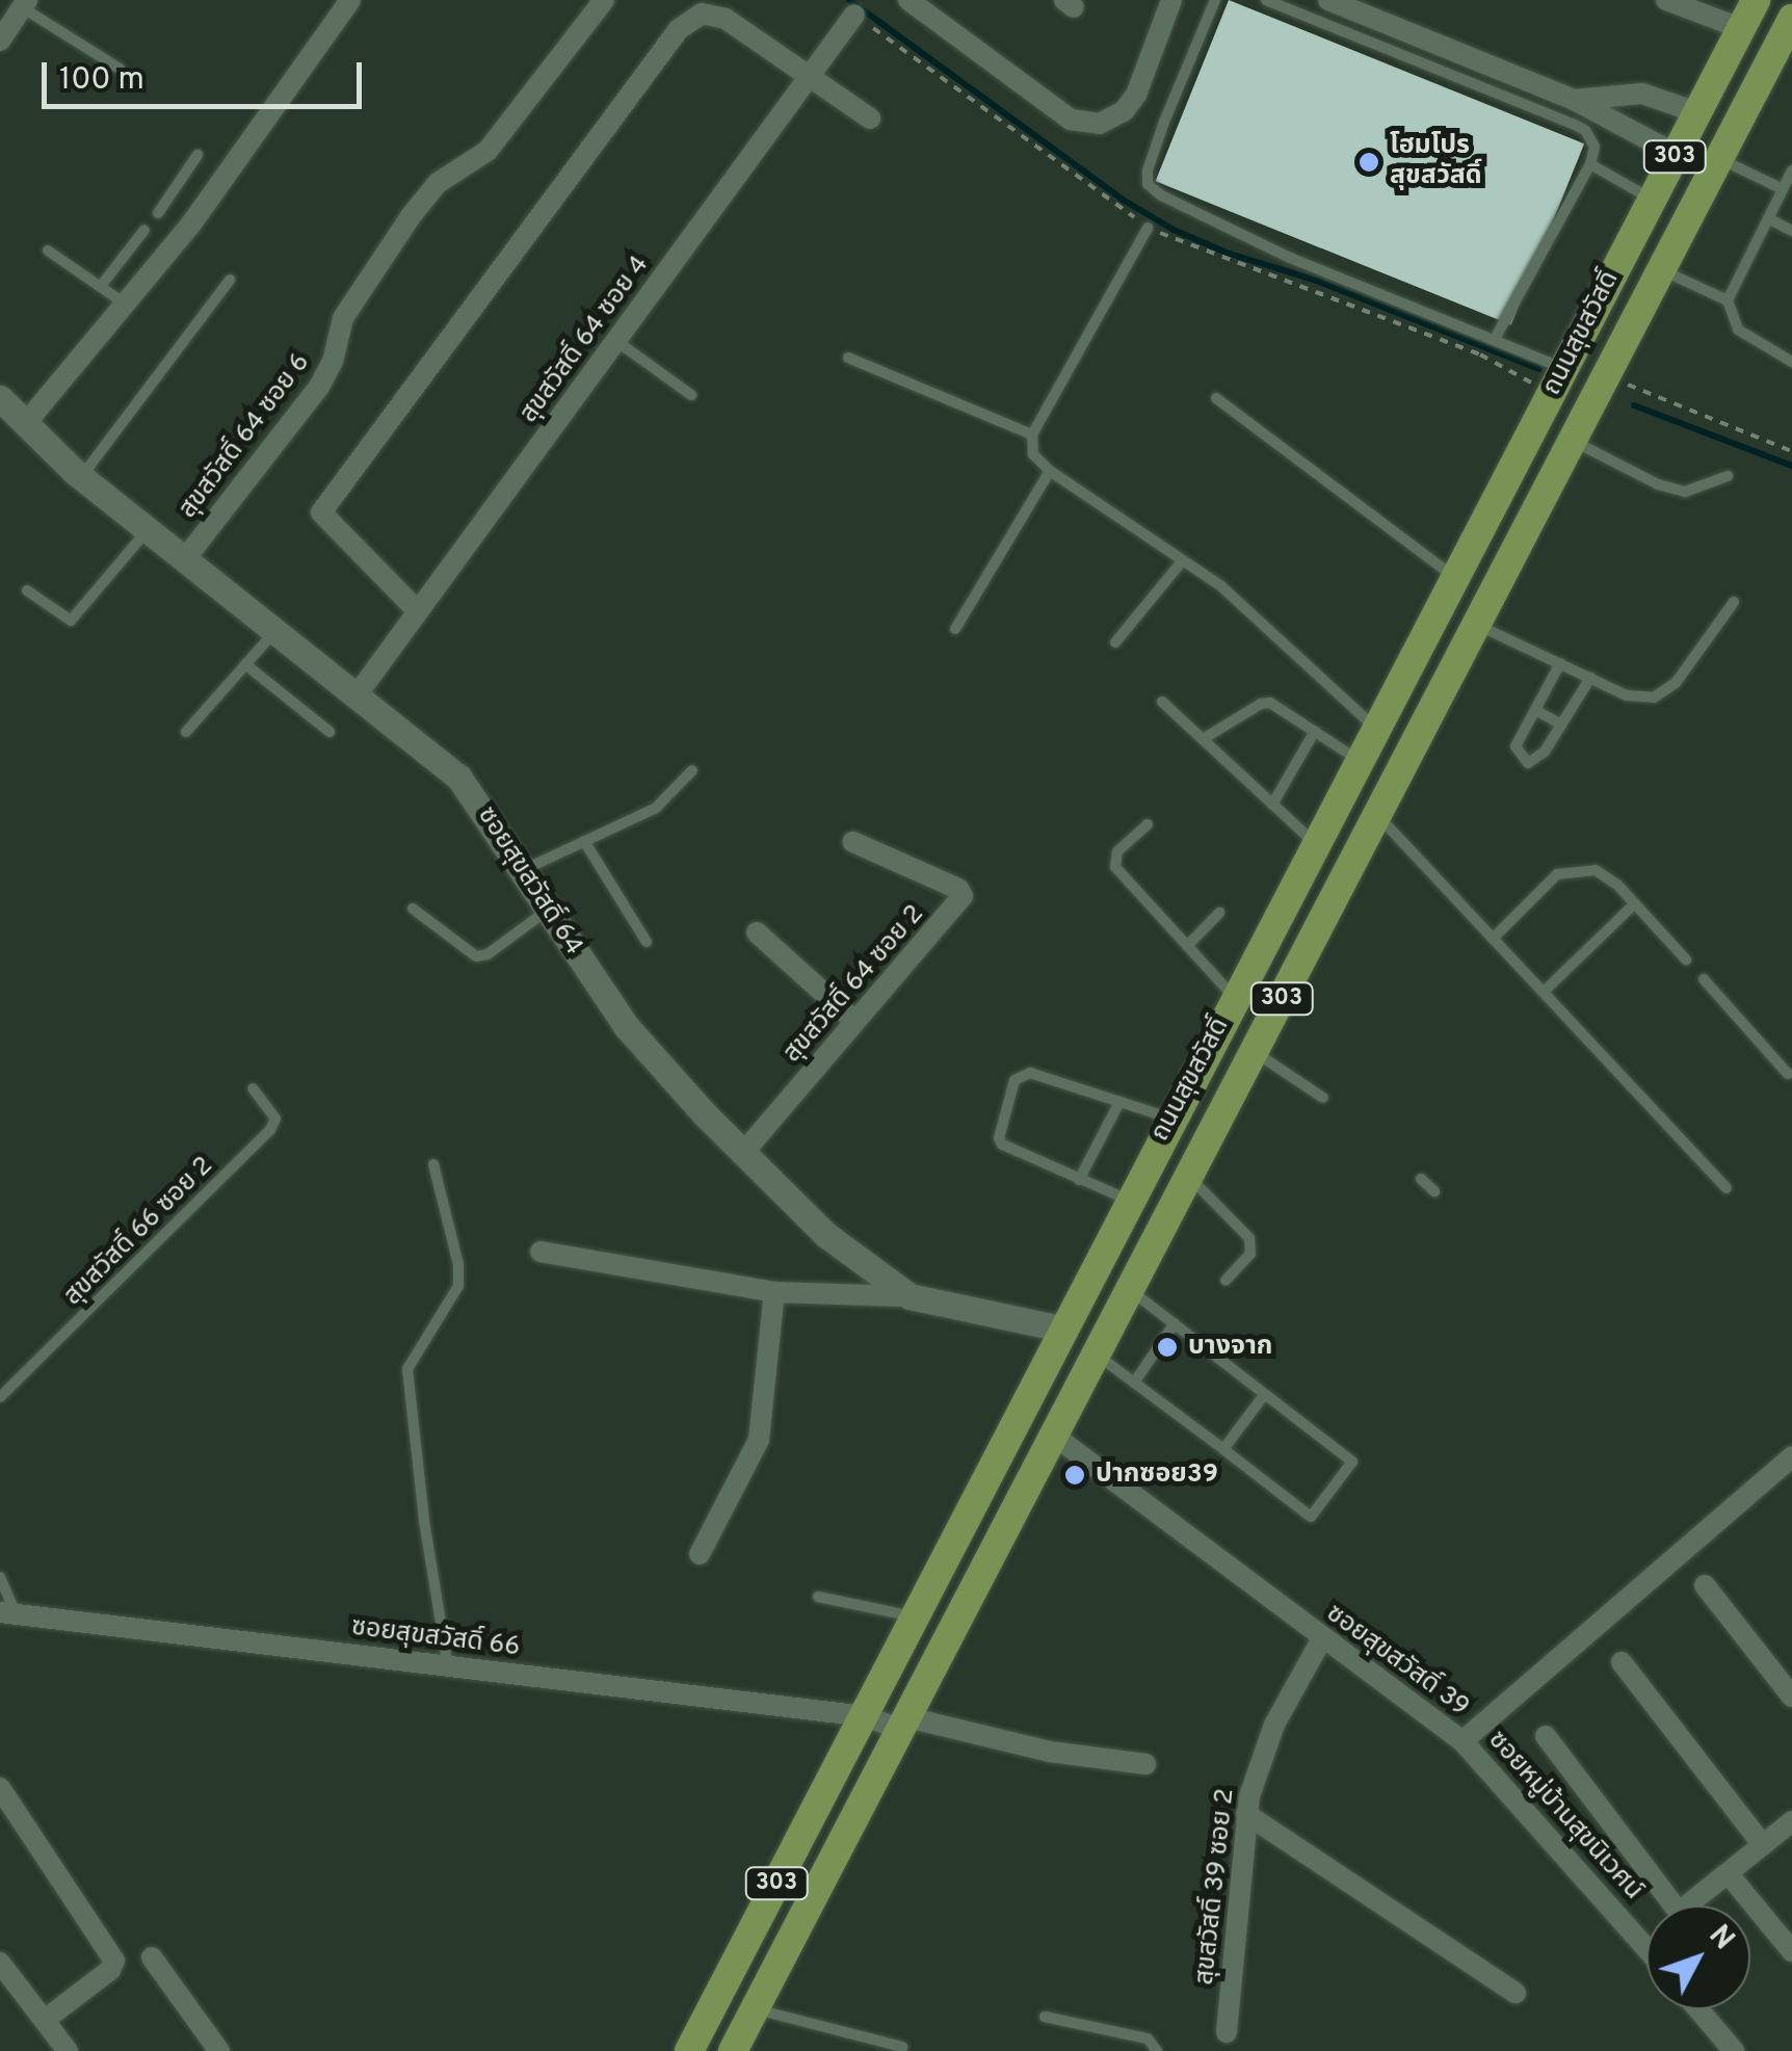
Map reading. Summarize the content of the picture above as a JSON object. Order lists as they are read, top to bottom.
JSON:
{
  "streets": {
    "main road": ["303", "ถนนสุขสวัสดิ์"],
    "street": [
      "สุขสวัสดิ์ 64 ซอย 4",
      "สุขสวัสดิ์ 64 ซอย 6",
      "ซอยสุขสวัสดิ์ 64",
      "สุขสวัสดิ์ 64 ซอย 2",
      "ซอยสุขสวัสดิ์ 66",
      "ซอยสุขสวัสดิ์ 39",
      "ซอยหมู่บ้านสุขนิเวศน์",
      "สุขสวัสดิ์ 39 ซอย 2"
    ],
    "lane": ["สุขสวัสดิ์ 66 ซอย 2"]
  },
  "crossings": [
    ["ถนนสุขสวัสดิ์", "ซอยสุขสวัสดิ์ 64"],
    ["ถนนสุขสวัสดิ์", "ซอยสุขสวัสดิ์ 66"],
    ["ถนนสุขสวัสดิ์", "ซอยสุขสวัสดิ์ 39"],
    ["สุขสวัสดิ์ 64 ซอย 4", "ซอยสุขสวัสดิ์ 64"],
    ["สุขสวัสดิ์ 64 ซอย 6", "ซอยสุขสวัสดิ์ 64"],
    ["ซอยสุขสวัสดิ์ 64", "สุขสวัสดิ์ 64 ซอย 2"],
    ["ซอยสุขสวัสดิ์ 39", "ซอยหมู่บ้านสุขนิเวศน์"],
    ["ซอยสุขสวัสดิ์ 39", "สุขสวัสดิ์ 39 ซอย 2"]
  ],
  "places": ["โฮมโปร สุขสวัสดิ์", "บางจาก", "ปากซอย39"],
  "scale_bar": "100 m",
  "north": "top right"
}
